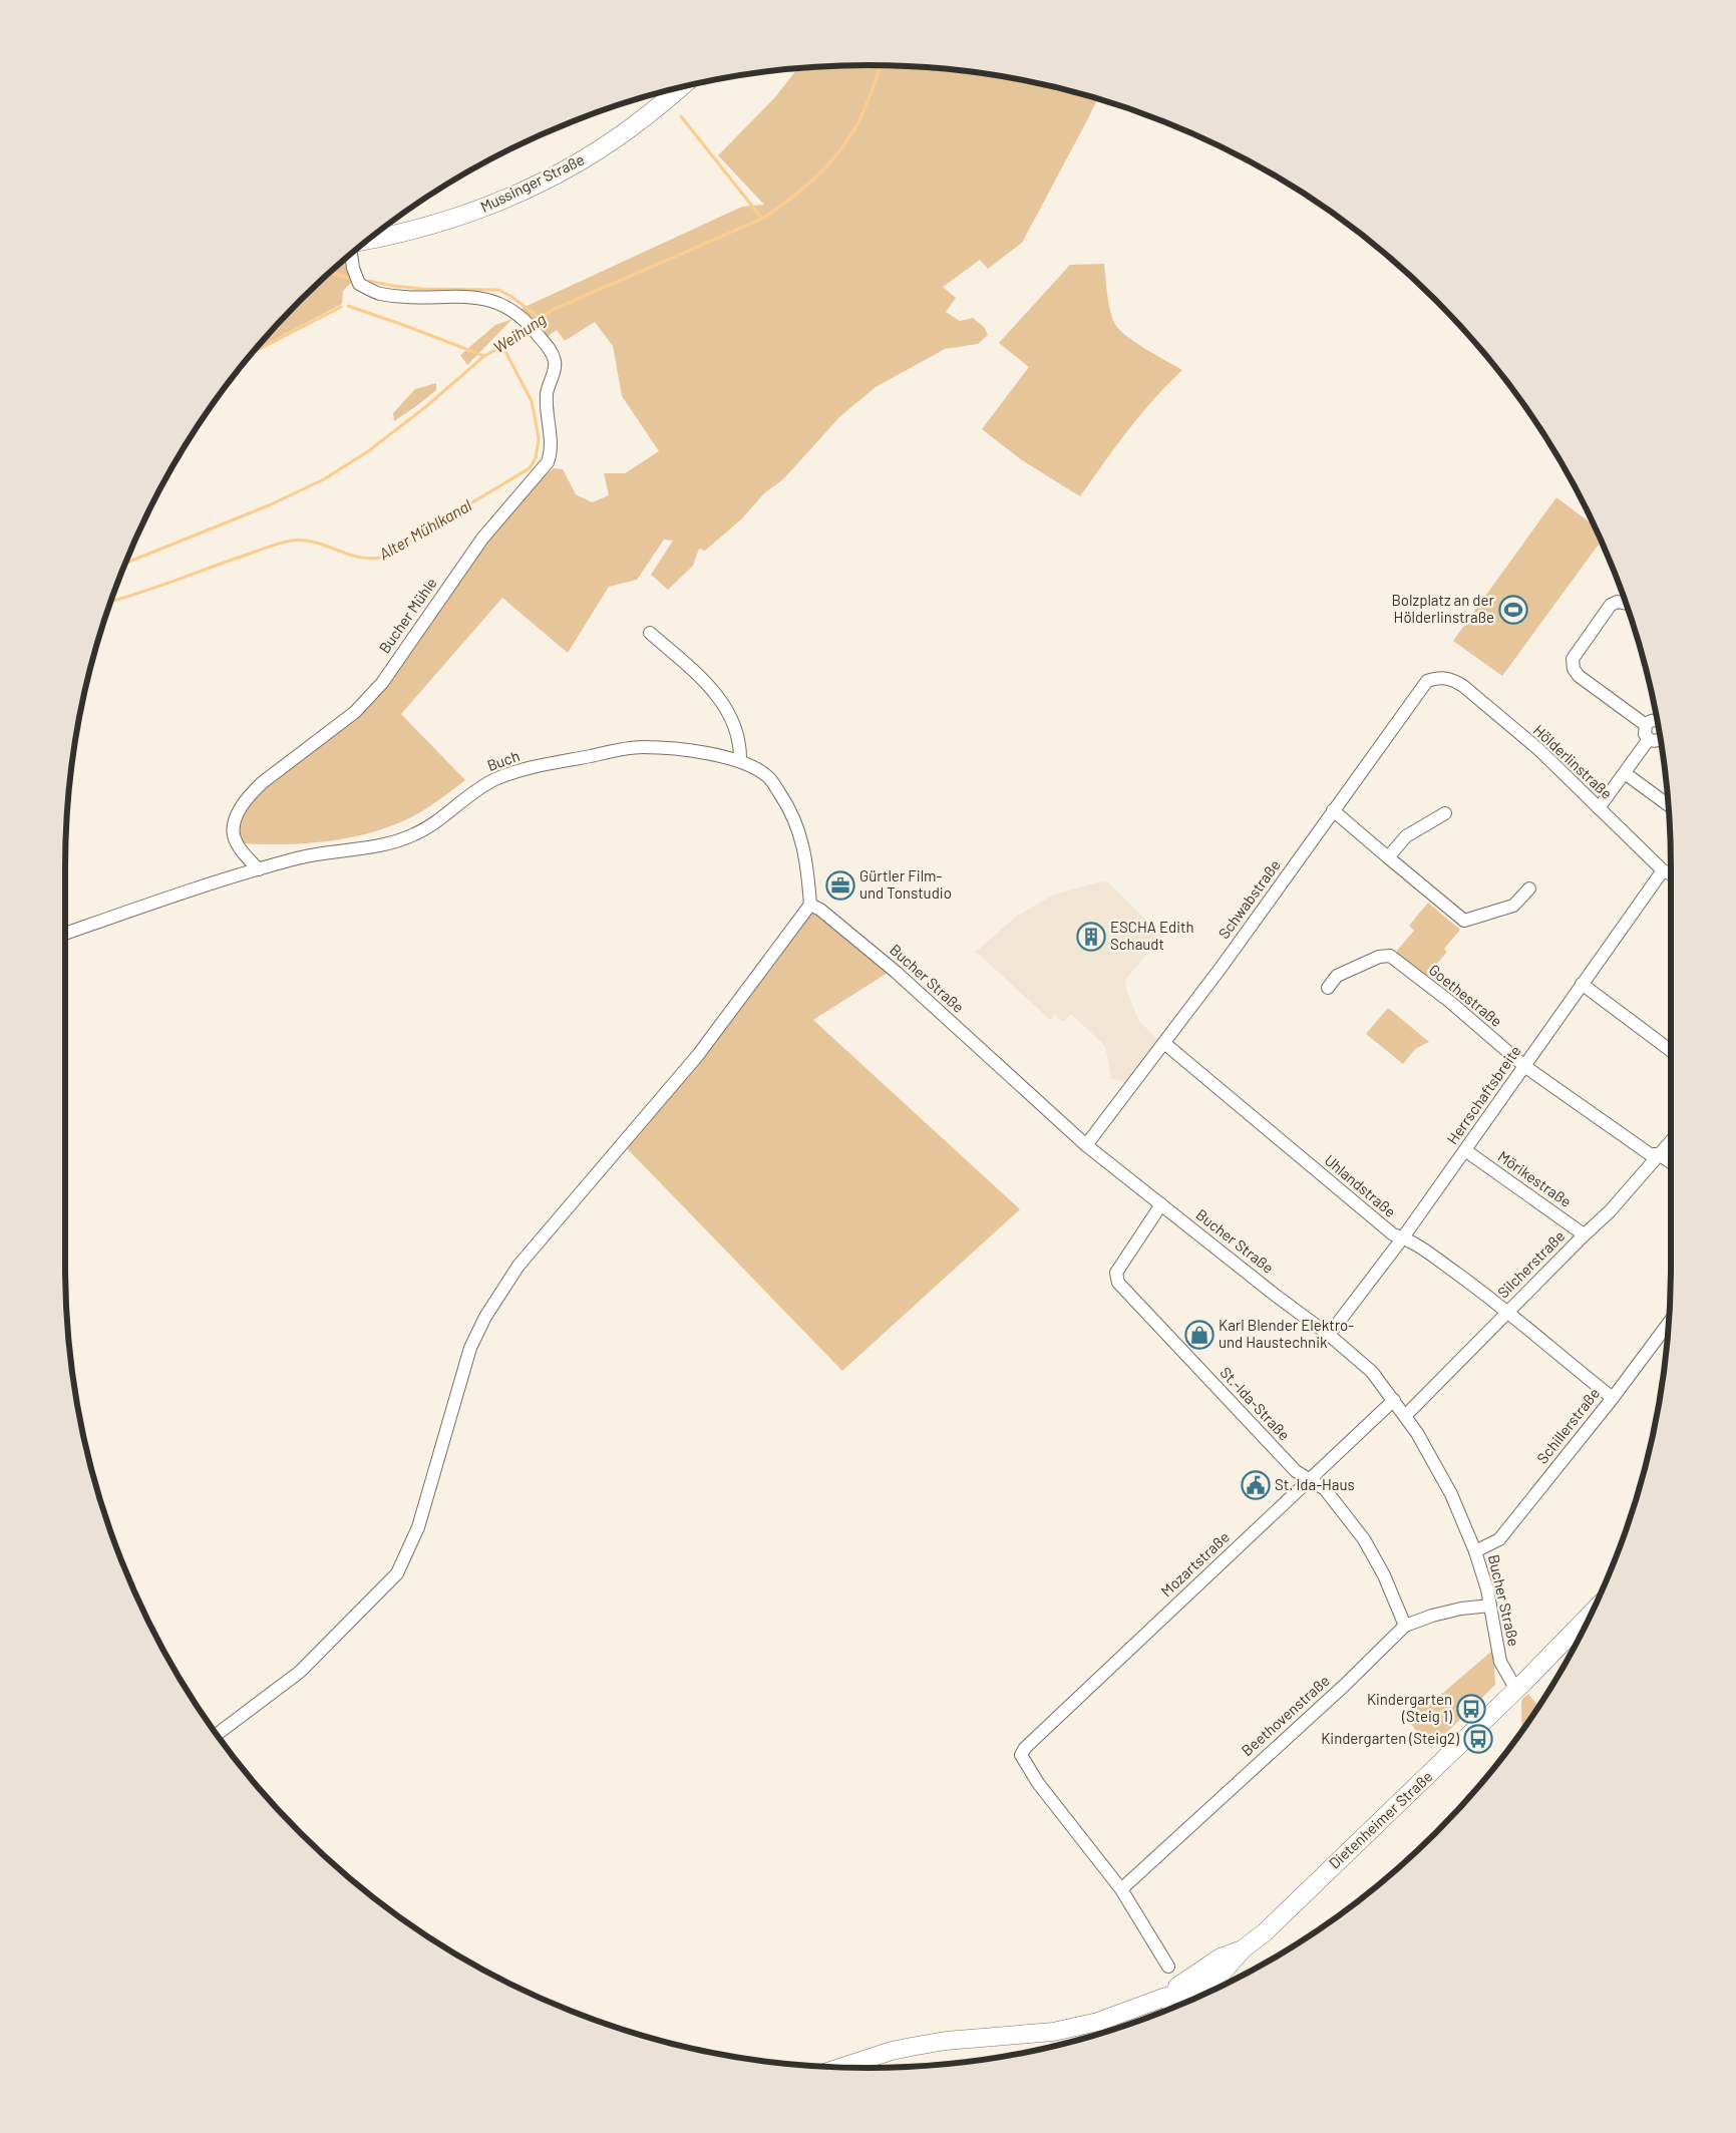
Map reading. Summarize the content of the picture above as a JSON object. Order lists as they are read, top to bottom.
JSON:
{
  "streets": {
    "main road": ["Mussinger Straße", "Dietenheimer Straße"],
    "street": [
      "Bucher Mühle",
      "Buch",
      "Hölderlinstraße",
      "Schwabstraße",
      "Bucher Straße",
      "Goethestraße",
      "Herrschaftsbreite",
      "Mörikestraße",
      "Uhlandstraße",
      "Silcherstraße",
      "St.-Ida-Straße",
      "Schillerstraße",
      "Mozartstraße",
      "Beethovenstraße"
    ]
  },
  "crossings": [
    ["Bucher Mühle", "Buch"],
    ["Buch", "Bucher Straße"],
    ["Hölderlinstraße", "Schwabstraße"],
    ["Hölderlinstraße", "Herrschaftsbreite"],
    ["Schwabstraße", "Bucher Straße"],
    ["Schwabstraße", "Uhlandstraße"],
    ["Bucher Straße", "Herrschaftsbreite"],
    ["Bucher Straße", "Silcherstraße"],
    ["Bucher Straße", "St.-Ida-Straße"],
    ["Bucher Straße", "Schillerstraße"],
    ["Bucher Straße", "Mozartstraße"],
    ["Bucher Straße", "Beethovenstraße"],
    ["Bucher Straße", "Dietenheimer Straße"],
    ["Goethestraße", "Herrschaftsbreite"],
    ["Goethestraße", "Silcherstraße"],
    ["Herrschaftsbreite", "Mörikestraße"],
    ["Herrschaftsbreite", "Uhlandstraße"],
    ["Mörikestraße", "Silcherstraße"],
    ["Uhlandstraße", "Silcherstraße"],
    ["Uhlandstraße", "Schillerstraße"],
    ["St.-Ida-Straße", "Mozartstraße"],
    ["St.-Ida-Straße", "Beethovenstraße"],
    ["Mozartstraße", "Beethovenstraße"]
  ],
  "water": ["Weihung", "Alter Mühlkanal"],
  "places": {
    "sports": ["Bolzplatz an der Hölderlinstraße"],
    "office": ["Gürtler Film- und Tonstudio"],
    "building": ["ESCHA Edith Schaudt"],
    "shop": ["Karl Blender Elektro- und Haustechnik"],
    "public building": ["St. Ida-Haus"],
    "bus stop": ["Kindergarten (Steig 1)", "Kindergarten (Steig2)"]
  }
}
